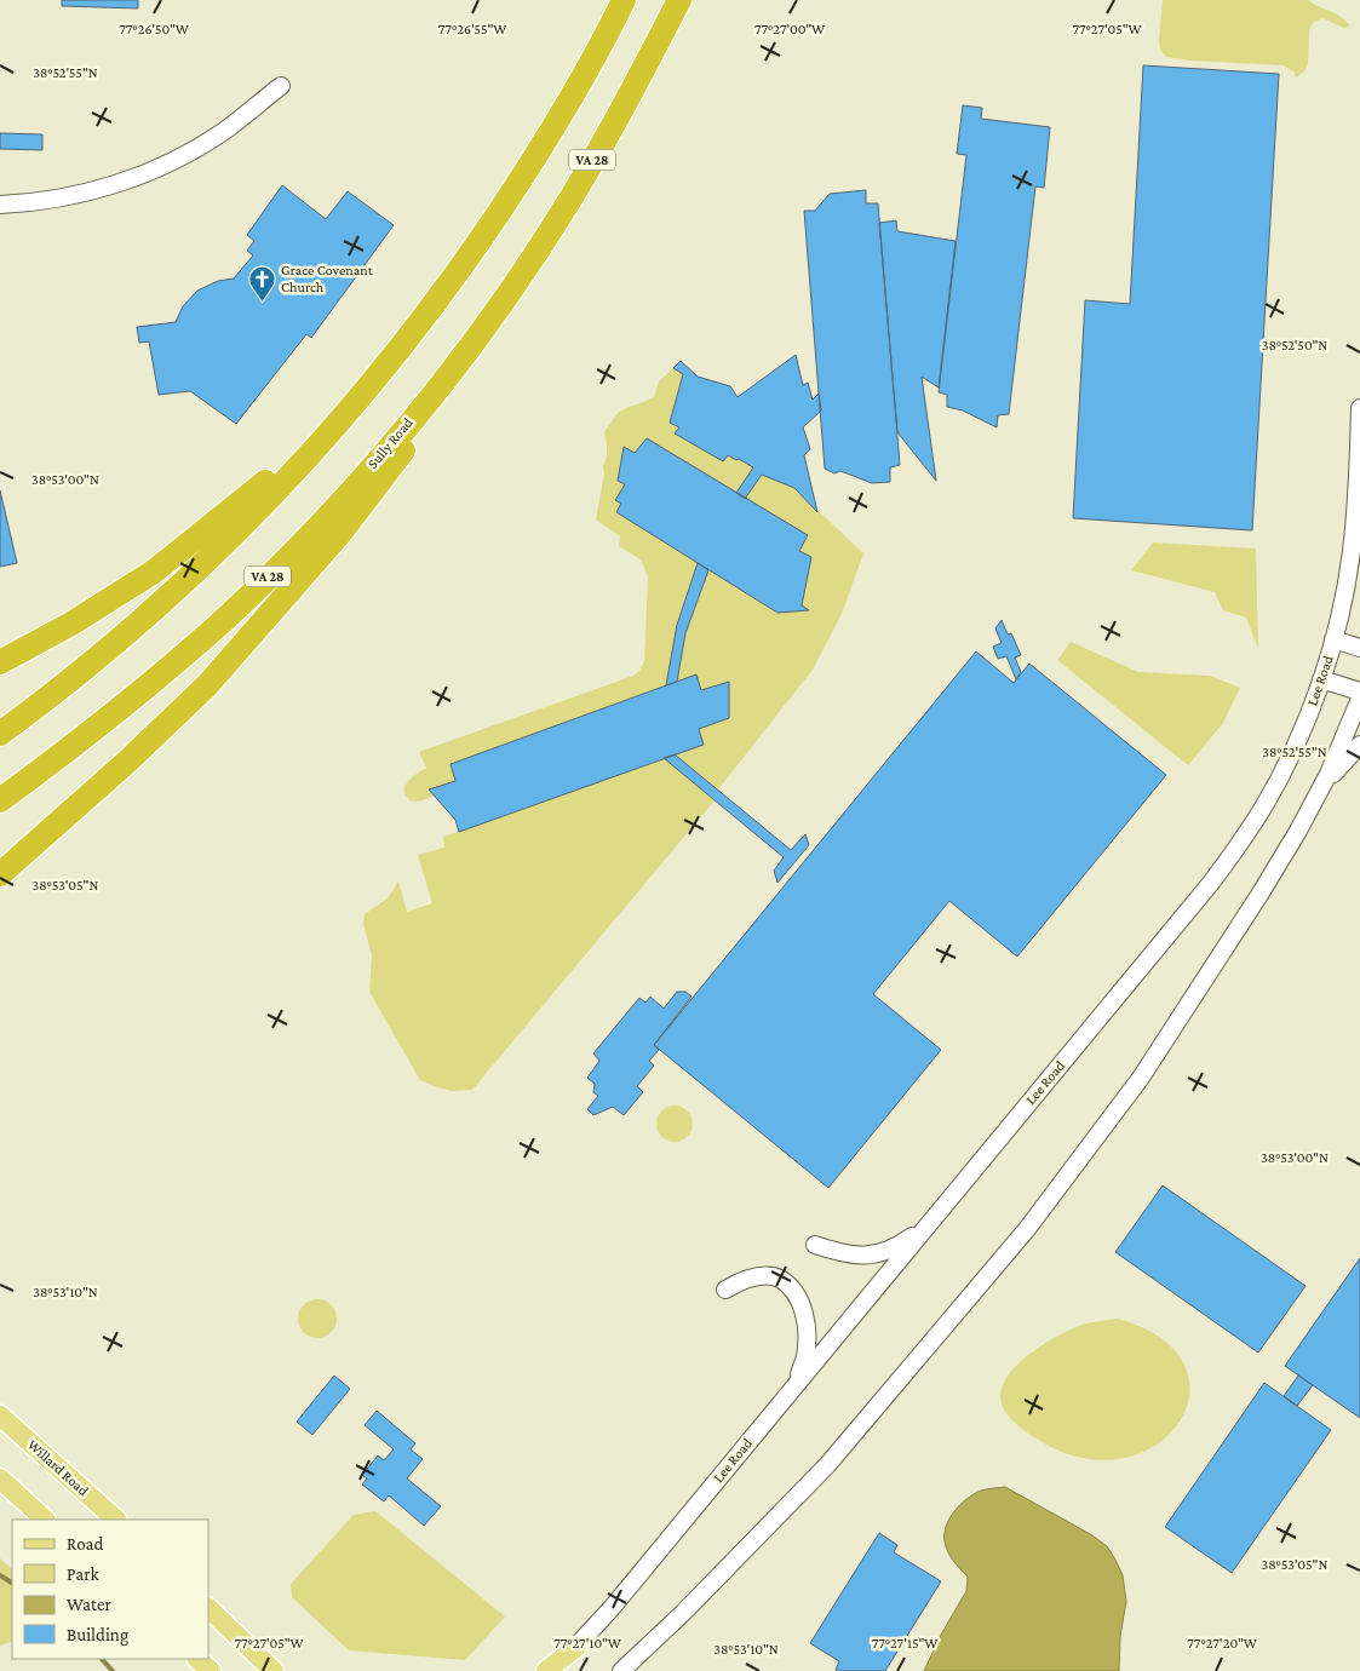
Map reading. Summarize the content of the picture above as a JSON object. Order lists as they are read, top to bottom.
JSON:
{
  "streets": {
    "highway": ["VA 28", "Sully Road"],
    "main road": ["Willard Road"],
    "street": ["Lee Road"]
  },
  "places": {
    "church": ["Grace Covenant Church"]
  },
  "legend": [
    "Road",
    "Park",
    "Water",
    "Building"
  ],
  "coordinates": [
    "77°26'50\"W",
    "77°26'55\"W",
    "77°27'00\"W",
    "77°27'05\"W",
    "38°52'55\"N",
    "38°52'50\"N",
    "38°53'00\"N",
    "38°53'05\"N",
    "38°53'10\"N",
    "77°27'10\"W",
    "77°27'15\"W",
    "77°27'20\"W"
  ]
}
